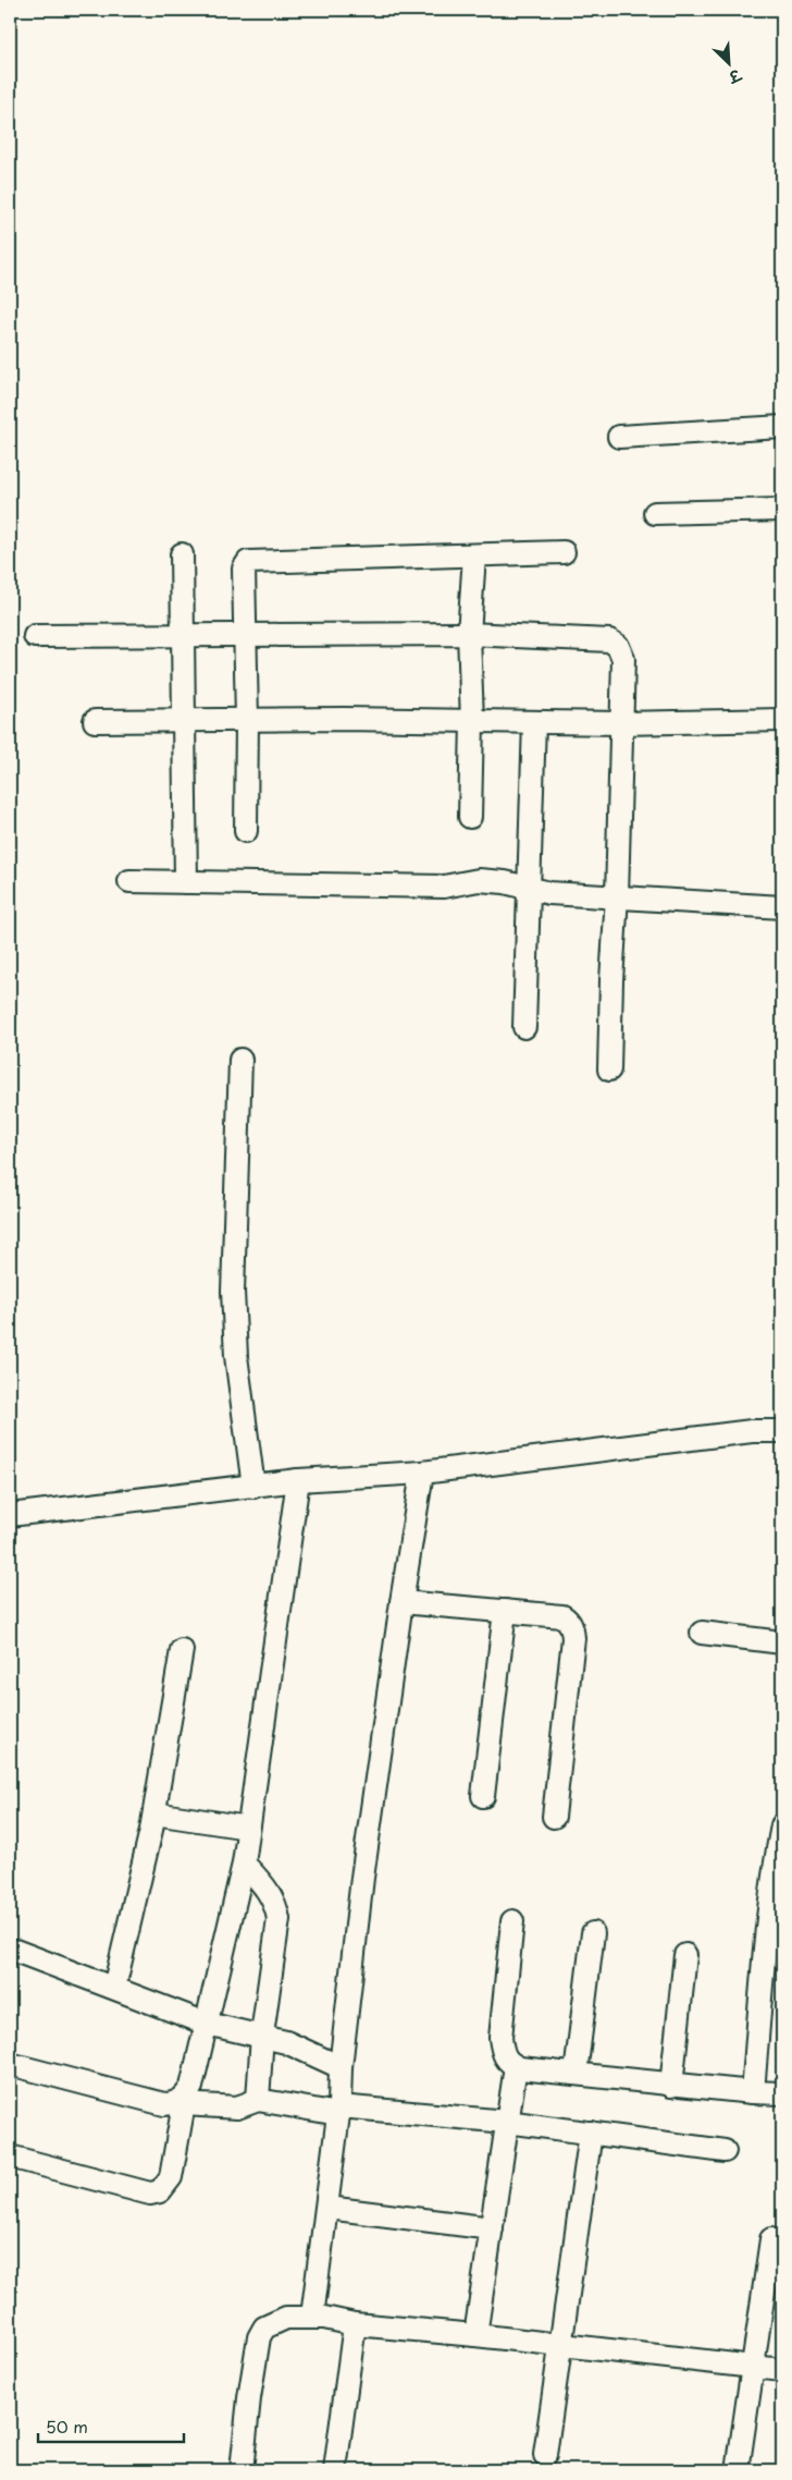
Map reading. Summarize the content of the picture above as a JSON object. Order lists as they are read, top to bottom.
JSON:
{
  "scale_bar": "50 m",
  "north": "bottom right"
}
